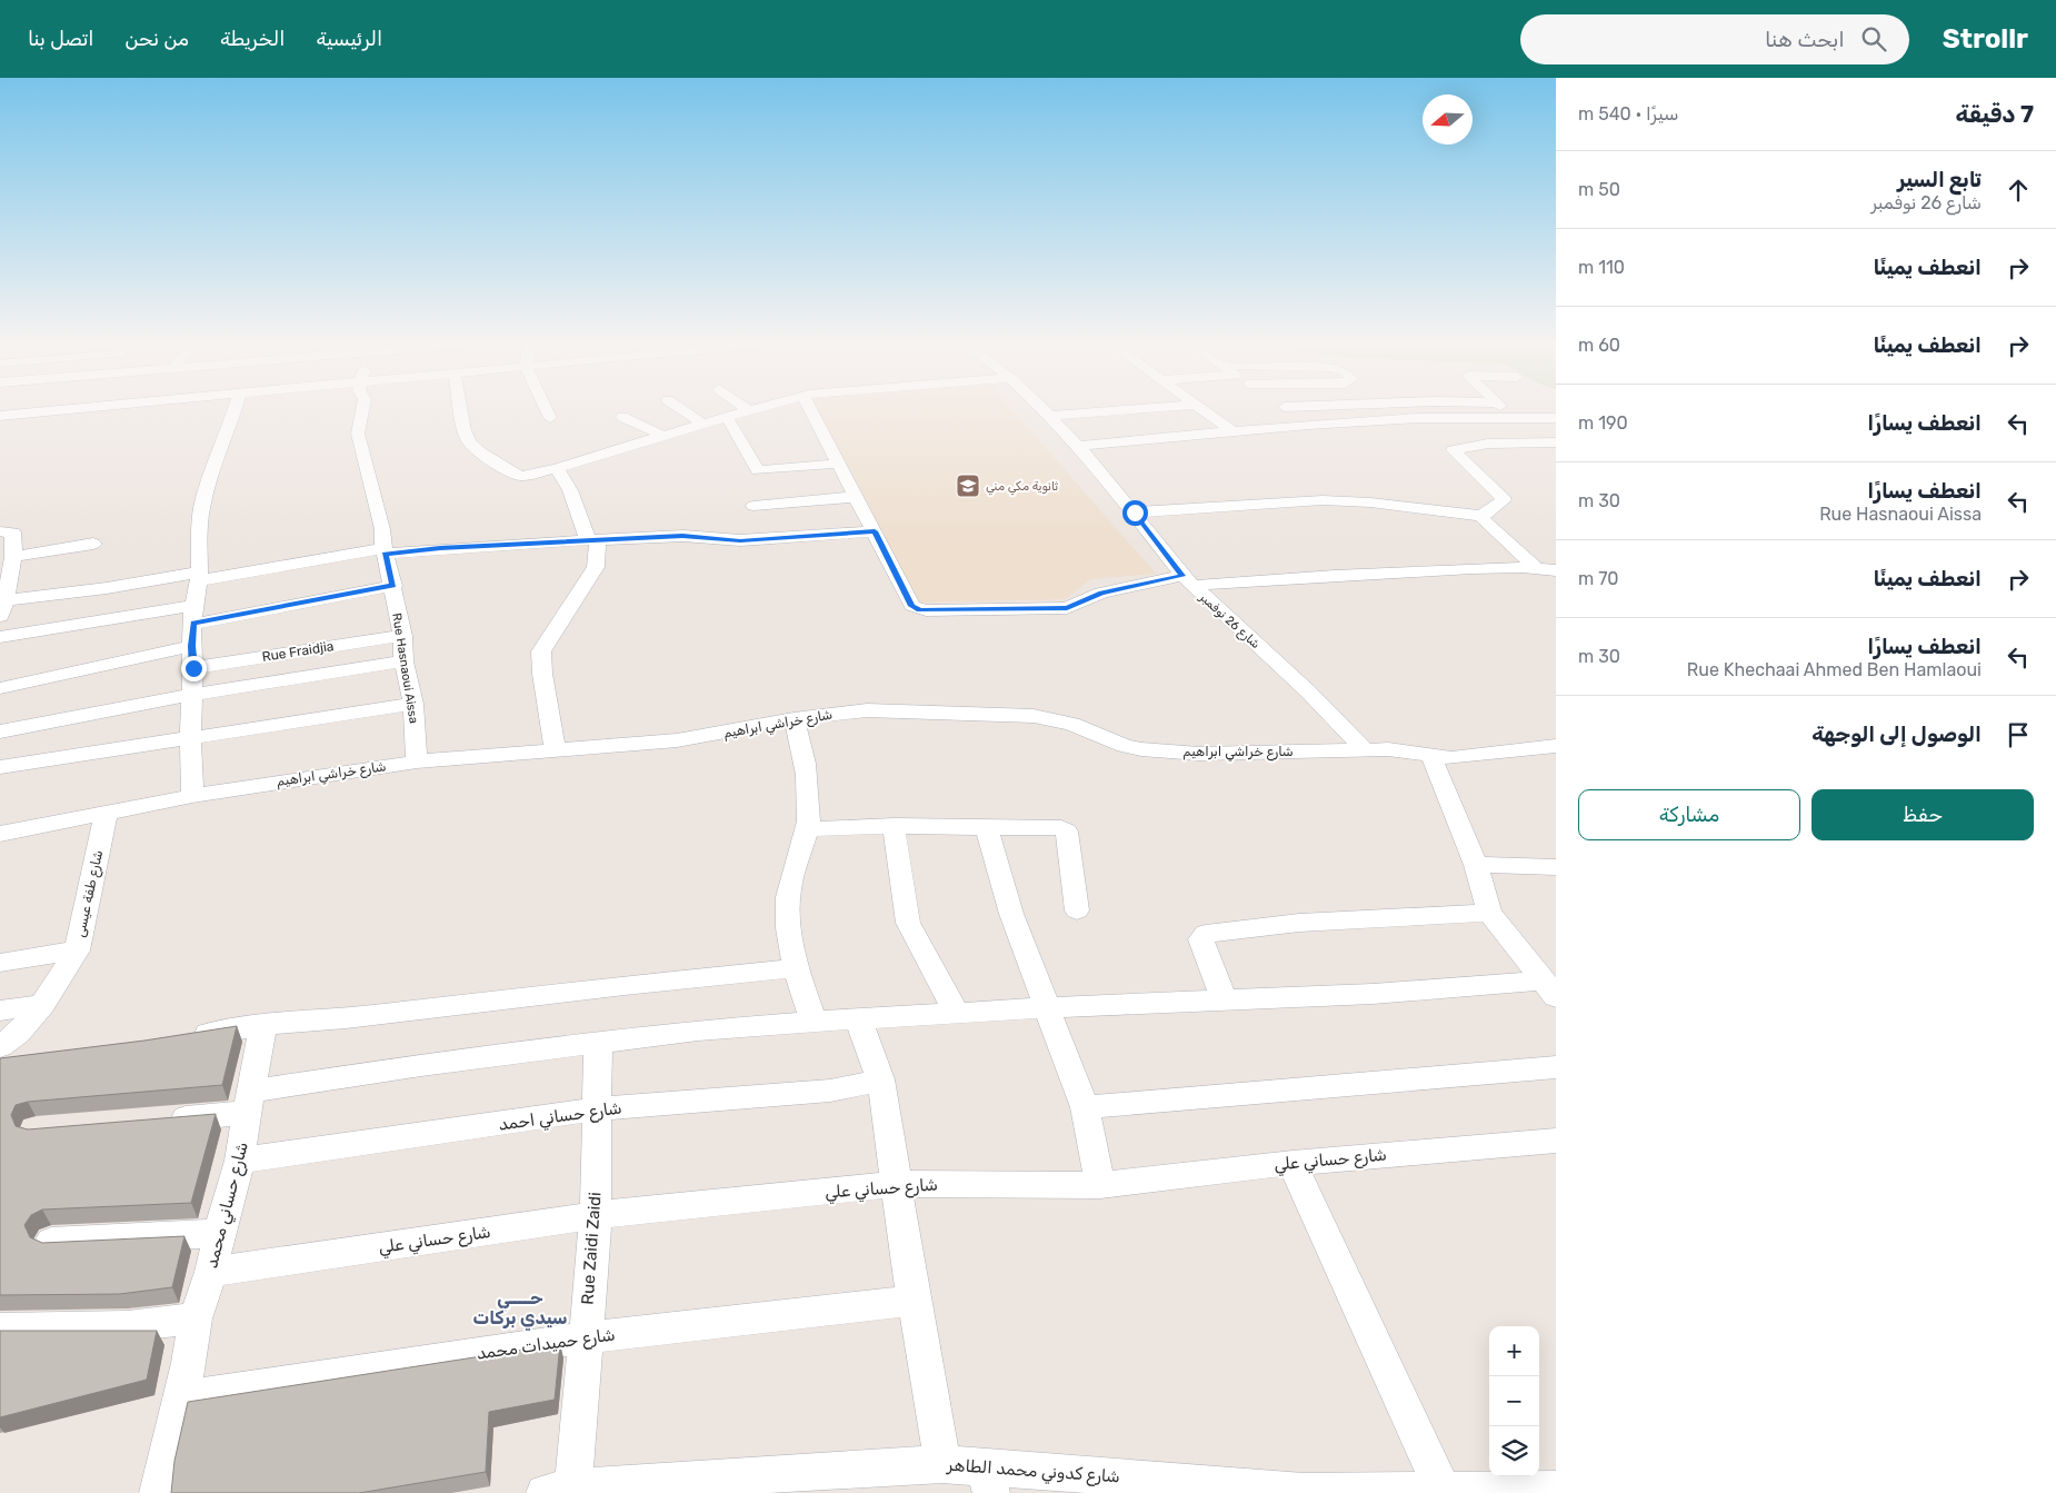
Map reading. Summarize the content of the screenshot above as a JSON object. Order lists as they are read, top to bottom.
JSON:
{
  "streets": {
    "street": [
      "شارع 26 نوفمبر",
      "Rue Fraidjia",
      "Rue Hasnaoui Aissa",
      "شارع خراشي ابراهيم",
      "شارع طفة عيسى",
      "شارع حساني احمد",
      "شارع حساني علي",
      "شارع حساني محمد",
      "Rue Zaidi Zaidi",
      "شارع حميدات محمد",
      "شارع كدوني محمد الطاهر"
    ]
  },
  "crossings": [
    ["شارع 26 نوفمبر", "شارع خراشي ابراهيم"],
    ["Rue Fraidjia", "Rue Hasnaoui Aissa"],
    ["Rue Hasnaoui Aissa", "شارع خراشي ابراهيم"],
    ["شارع خراشي ابراهيم", "شارع طفة عيسى"],
    ["شارع حساني احمد", "شارع حساني محمد"],
    ["شارع حساني احمد", "Rue Zaidi Zaidi"],
    ["شارع حساني علي", "شارع حساني محمد"],
    ["شارع حساني علي", "Rue Zaidi Zaidi"],
    ["شارع حساني محمد", "شارع حميدات محمد"],
    ["Rue Zaidi Zaidi", "شارع حميدات محمد"],
    ["Rue Zaidi Zaidi", "شارع كدوني محمد الطاهر"]
  ],
  "districts": ["حــــي سيدي بركات"],
  "places": {
    "school or university": ["ثانوية مكي مني"]
  },
  "north": "left",
  "page": {
    "header": "Strollr",
    "search": "ابحث هنا",
    "nav": [
      "الرئيسية",
      "الخريطة",
      "من نحن",
      "اتصل بنا"
    ],
    "heading": ["7 دقيقة", "سيرًا · 540 m"],
    "list": [
      ["تابع السير", "شارع 26 نوفمبر", "50 m"],
      ["انعطف يمينًا", "110 m"],
      ["انعطف يمينًا", "60 m"],
      ["انعطف يسارًا", "190 m"],
      ["انعطف يسارًا", "Rue Hasnaoui Aissa", "30 m"],
      ["انعطف يمينًا", "70 m"],
      ["انعطف يسارًا", "Rue Khechaai Ahmed Ben Hamlaoui", "30 m"],
      "الوصول إلى الوجهة"
    ],
    "buttons": ["حفظ", "مشاركة"],
    "map_buttons": ["+", "−"]
  }
}
